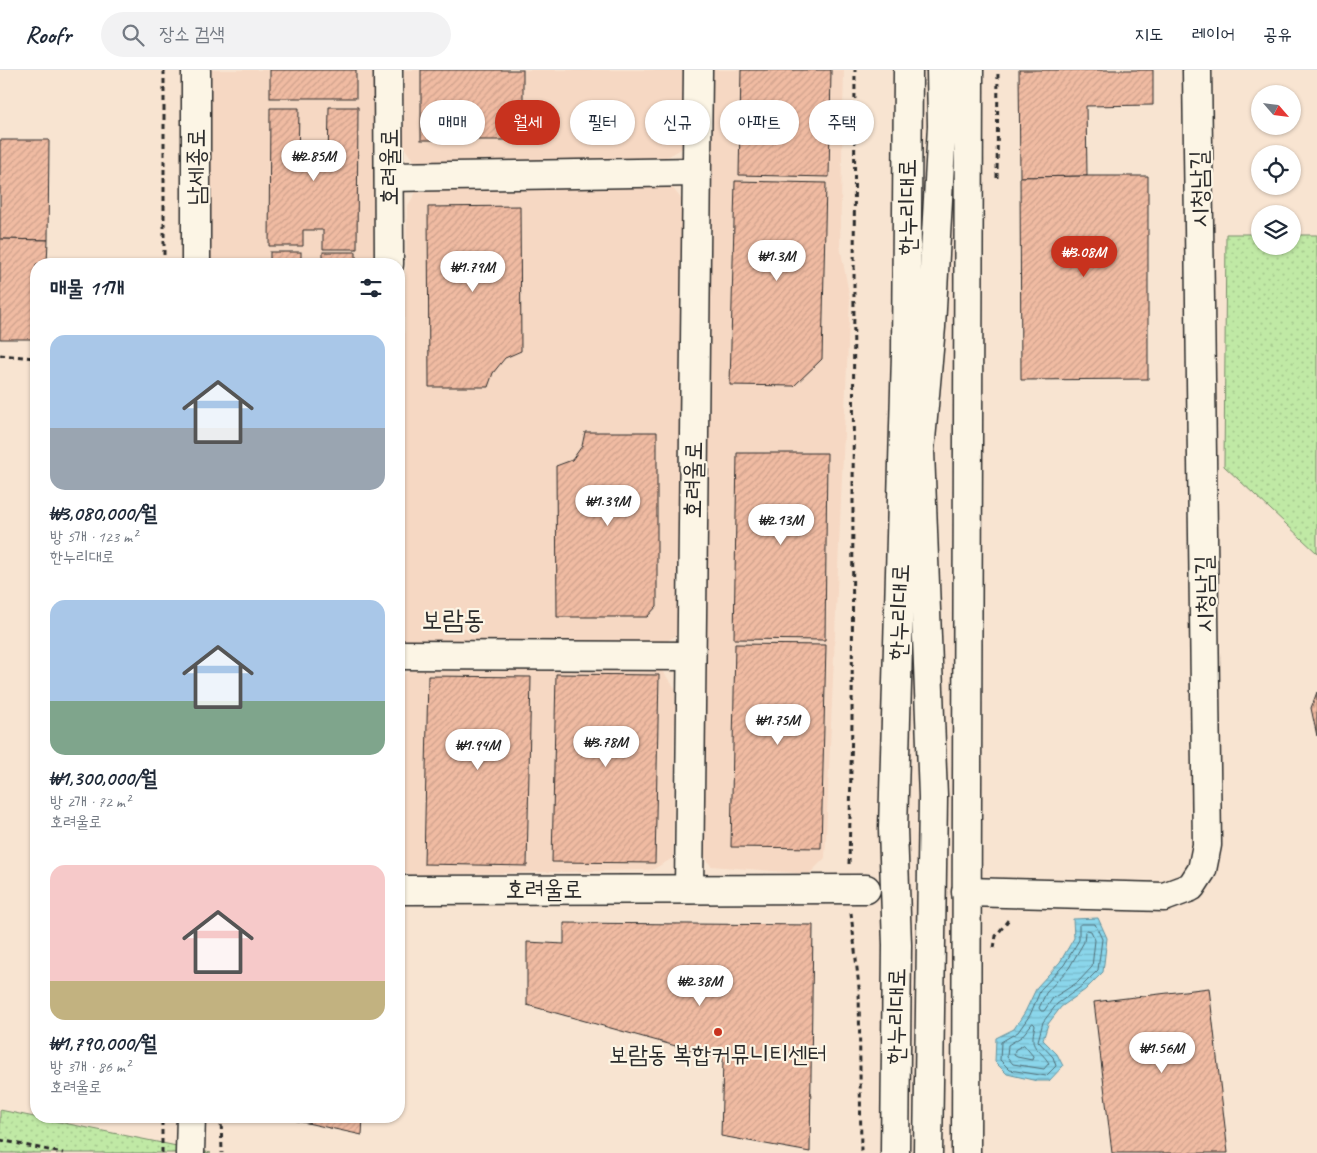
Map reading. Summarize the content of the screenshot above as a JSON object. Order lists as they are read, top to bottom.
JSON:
{
  "streets": {
    "street": [
      "남세종로",
      "호려울로",
      "시청남길",
      "한누리대로"
    ]
  },
  "districts": ["보람동"],
  "places": ["보람동 복합커뮤니티센터"],
  "north": "bottom right",
  "page": {
    "header": "Roofr",
    "search": "장소 검색",
    "nav": ["지도", "레이어", "공유"],
    "chip": [
      "매매",
      "월세",
      "필터",
      "신규",
      "아파트",
      "주택"
    ],
    "price": [
      "₩2.85M",
      "₩3.08M",
      "₩1.3M",
      "₩1.79M",
      "₩1.39M",
      "₩2.13M",
      "₩1.75M",
      "₩3.78M",
      "₩1.94M",
      "₩2.38M",
      "₩1.56M"
    ],
    "heading": "매물 11개",
    "list": [
      {
        "name": "₩3,080,000/월",
        "note": "방 5개 · 123 m² · 한누리대로"
      },
      {
        "name": "₩1,300,000/월",
        "note": "방 2개 · 72 m² · 호려울로"
      },
      {
        "name": "₩1,790,000/월",
        "note": "방 3개 · 86 m² · 호려울로"
      }
    ]
  }
}
